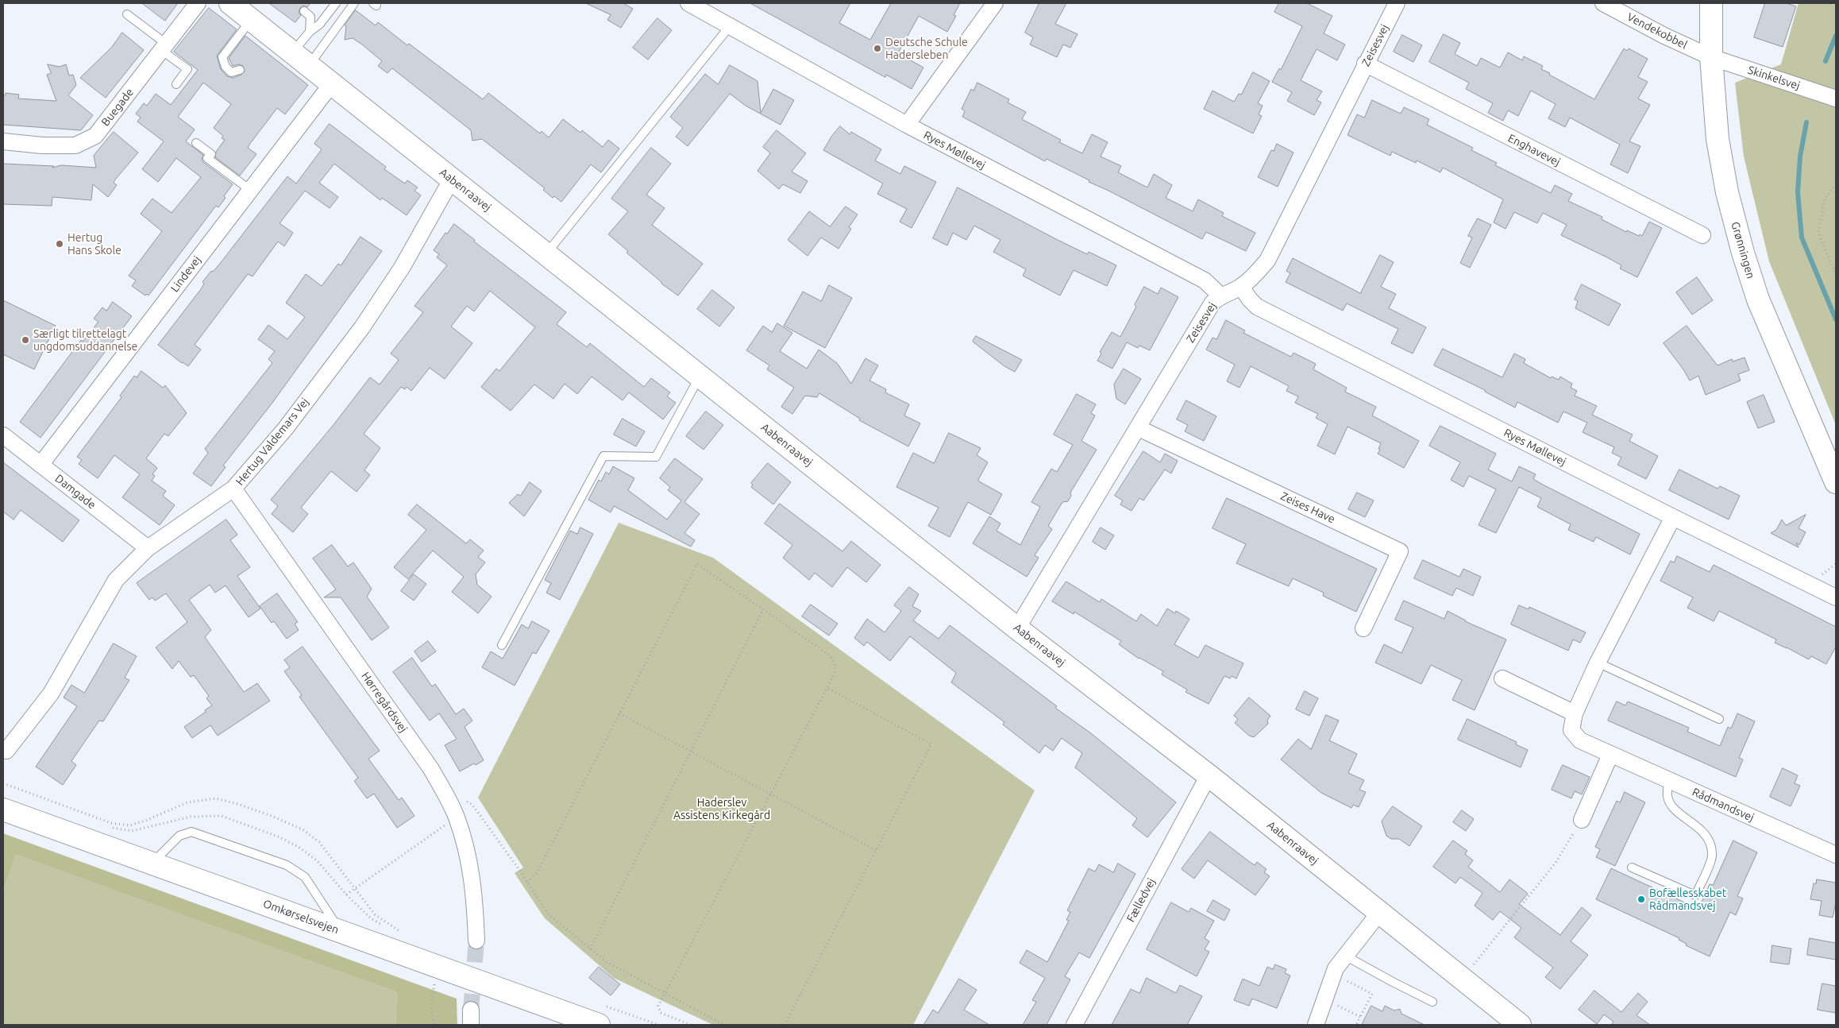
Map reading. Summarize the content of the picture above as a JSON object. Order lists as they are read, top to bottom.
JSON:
{
  "streets": {
    "street": [
      "Vendekobbel",
      "Zeisesvej",
      "Skinkelsvej",
      "Buegade",
      "Ryes Møllevej",
      "Enghavevej",
      "Aabenraavej",
      "Grønningen",
      "Lindevej",
      "Hertug Valdemars Vej",
      "Damgade",
      "Zeises Have",
      "Hørregårdsvej",
      "Rådmandsvej",
      "Fælledvej",
      "Omkørselsvejen"
    ]
  },
  "crossings": [
    ["Vendekobbel", "Skinkelsvej"],
    ["Vendekobbel", "Grønningen"],
    ["Zeisesvej", "Ryes Møllevej"],
    ["Zeisesvej", "Enghavevej"],
    ["Zeisesvej", "Aabenraavej"],
    ["Zeisesvej", "Zeises Have"],
    ["Skinkelsvej", "Grønningen"],
    ["Ryes Møllevej", "Rådmandsvej"],
    ["Aabenraavej", "Lindevej"],
    ["Aabenraavej", "Hertug Valdemars Vej"],
    ["Aabenraavej", "Fælledvej"],
    ["Lindevej", "Damgade"],
    ["Hertug Valdemars Vej", "Damgade"],
    ["Hertug Valdemars Vej", "Hørregårdsvej"]
  ],
  "parks": ["Haderslev Assistens Kirkegård"],
  "places": [
    "Deutsche Schule Hadersleben",
    "Hertug Hans Skole",
    "Særligt tilrettelagt ungdomsuddannelse",
    "Bofællesskabet Rådmandsvej"
  ]
}
